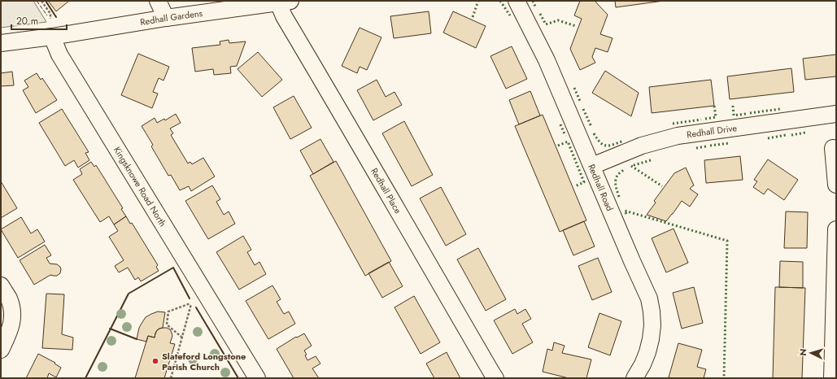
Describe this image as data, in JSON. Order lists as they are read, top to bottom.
{
  "streets": {
    "street": [
      "Redhall Gardens",
      "Redhall Drive",
      "Kingsknowe Road North",
      "Redhall Road",
      "Redhall Place"
    ]
  },
  "crossings": [
    ["Redhall Gardens", "Kingsknowe Road North"],
    ["Redhall Gardens", "Redhall Place"],
    ["Redhall Drive", "Redhall Road"]
  ],
  "places": ["Slateford Longstone Parish Church"],
  "scale_bar": "20 m",
  "north": "left"
}
